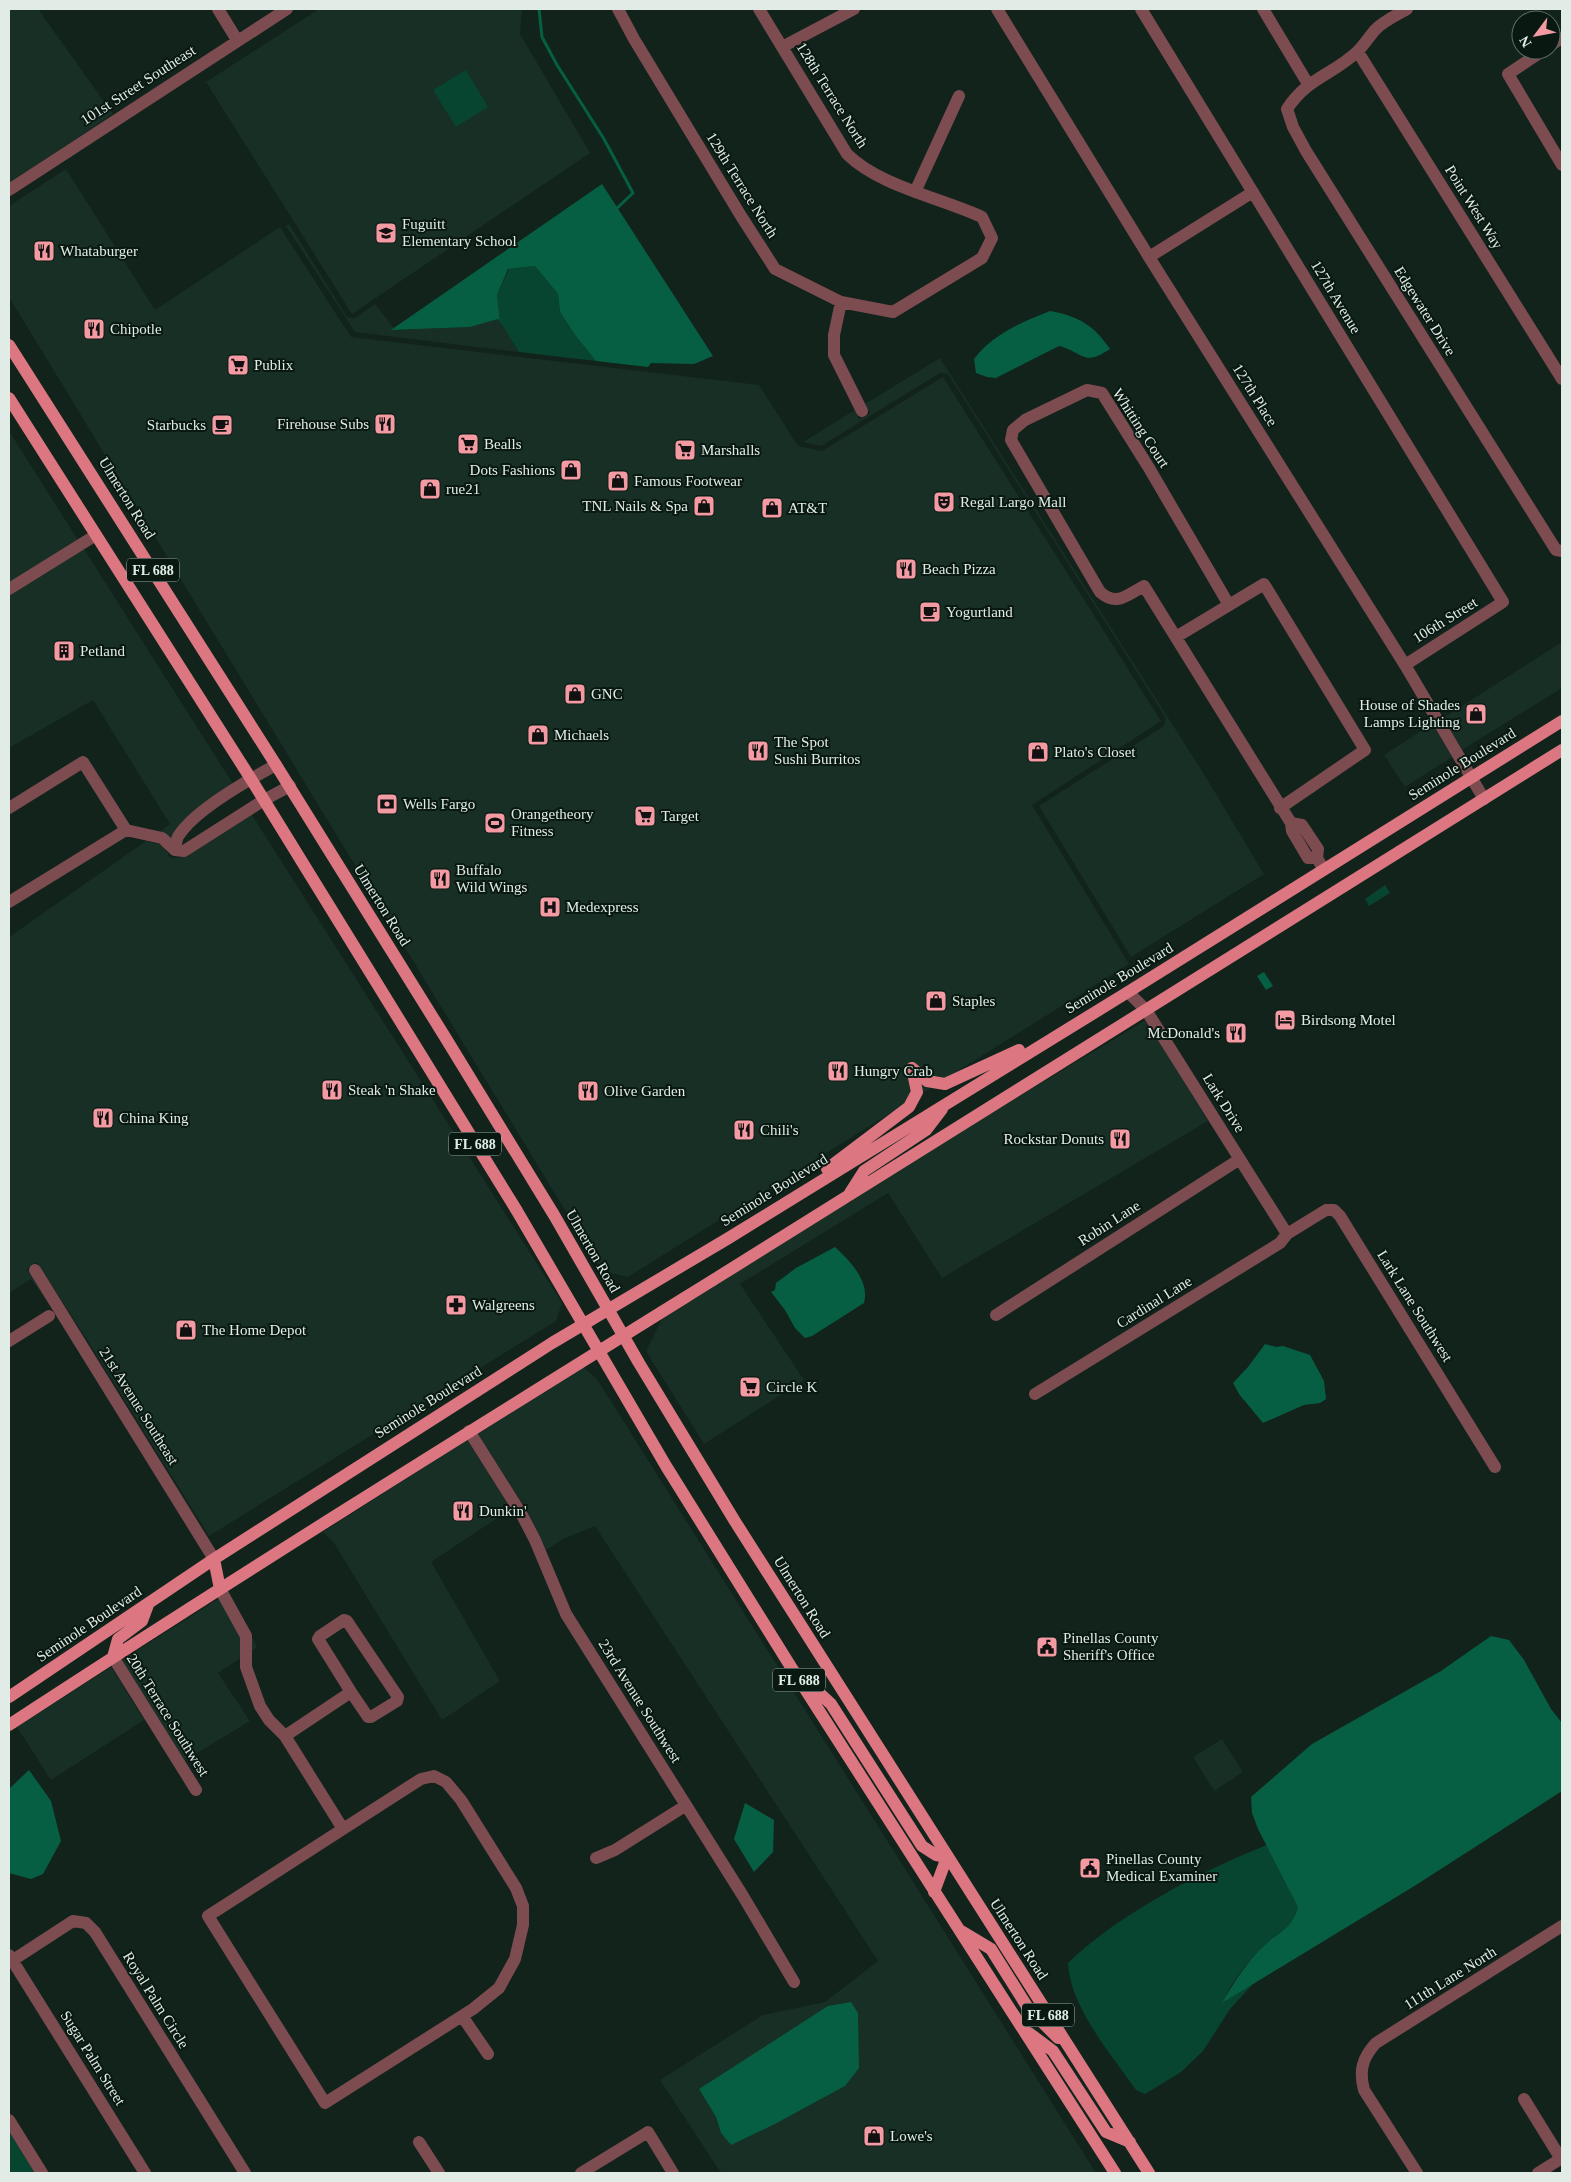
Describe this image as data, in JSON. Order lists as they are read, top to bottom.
{
  "streets": {
    "main road": ["Ulmerton Road", "FL 688", "Seminole Boulevard"],
    "street": [
      "101st Street Southeast",
      "128th Terrace North",
      "129th Terrace North",
      "Point West Way",
      "127th Avenue",
      "Edgewater Drive",
      "127th Place",
      "Whitting Court",
      "106th Street",
      "Lark Drive",
      "Robin Lane",
      "Cardinal Lane",
      "Lark Lane Southwest",
      "21st Avenue Southeast",
      "23rd Avenue Southwest",
      "20th Terrace Southwest",
      "111th Lane North",
      "Royal Palm Circle",
      "Sugar Palm Street"
    ]
  },
  "crossings": [
    ["128th Terrace North", "129th Terrace North"],
    ["127th Avenue", "106th Street"],
    ["127th Place", "106th Street"],
    ["127th Place", "Seminole Boulevard"],
    ["Whitting Court", "Seminole Boulevard"],
    ["Ulmerton Road", "Seminole Boulevard"],
    ["FL 688", "Seminole Boulevard"],
    ["Seminole Boulevard", "Lark Drive"],
    ["Seminole Boulevard", "21st Avenue Southeast"],
    ["Lark Drive", "Robin Lane"],
    ["Lark Drive", "Cardinal Lane"],
    ["Lark Drive", "Lark Lane Southwest"],
    ["Cardinal Lane", "Lark Lane Southwest"],
    ["Royal Palm Circle", "Sugar Palm Street"]
  ],
  "places": {
    "school or university": ["Fuguitt Elementary School"],
    "restaurant": [
      "Whataburger",
      "Chipotle",
      "Firehouse Subs",
      "Beach Pizza",
      "The Spot Sushi Burritos",
      "Buffalo Wild Wings",
      "McDonald's",
      "Hungry Crab",
      "Steak 'n Shake",
      "Olive Garden",
      "China King",
      "Chili's",
      "Rockstar Donuts",
      "Dunkin'"
    ],
    "supermarket": [
      "Publix",
      "Bealls",
      "Marshalls",
      "Target",
      "Circle K"
    ],
    "cafe": ["Starbucks", "Yogurtland"],
    "shop": [
      "Dots Fashions",
      "Famous Footwear",
      "rue21",
      "TNL Nails & Spa",
      "AT&T",
      "GNC",
      "House of Shades Lamps Lighting",
      "Michaels",
      "Plato's Closet",
      "Staples",
      "The Home Depot",
      "Lowe's"
    ],
    "theatre": ["Regal Largo Mall"],
    "building": ["Petland"],
    "bank": ["Wells Fargo"],
    "sports": ["Orangetheory Fitness"],
    "hospital": ["Medexpress"],
    "hotel": ["Birdsong Motel"],
    "pharmacy": ["Walgreens"],
    "public building": ["Pinellas County Sheriff's Office", "Pinellas County Medical Examiner"]
  },
  "north": "bottom left"
}
